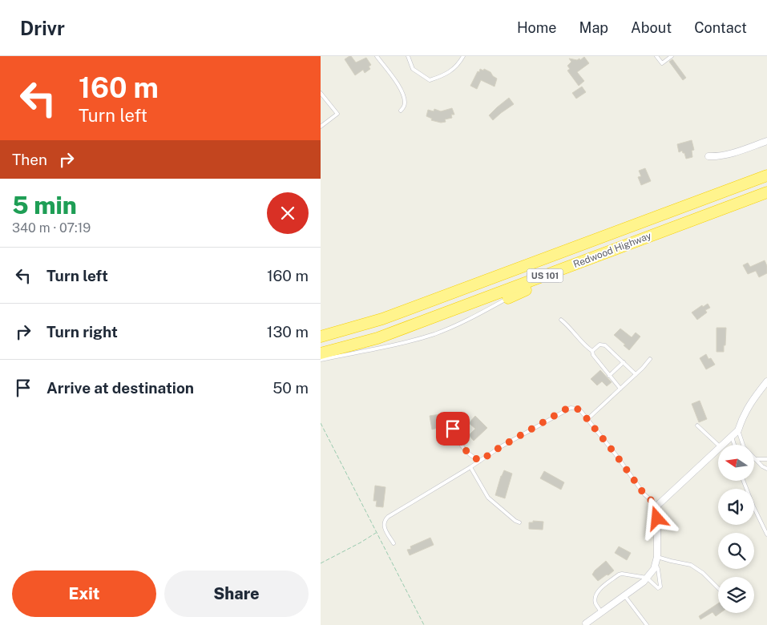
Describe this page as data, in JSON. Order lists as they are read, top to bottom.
{
  "streets": {
    "highway": ["Redwood Highway", "US 101"]
  },
  "north": "left",
  "page": {
    "header": "Drivr",
    "nav": [
      "Home",
      "Map",
      "About",
      "Contact"
    ],
    "turn": ["160 m", "Turn left"],
    "then": "Then",
    "heading": ["5 min", "340 m · 07:19"],
    "list": [
      {
        "name": "Turn left",
        "value": "160 m"
      },
      {
        "name": "Turn right",
        "value": "130 m"
      },
      {
        "name": "Arrive at destination",
        "value": "50 m"
      }
    ],
    "buttons": ["Exit", "Share"]
  }
}
